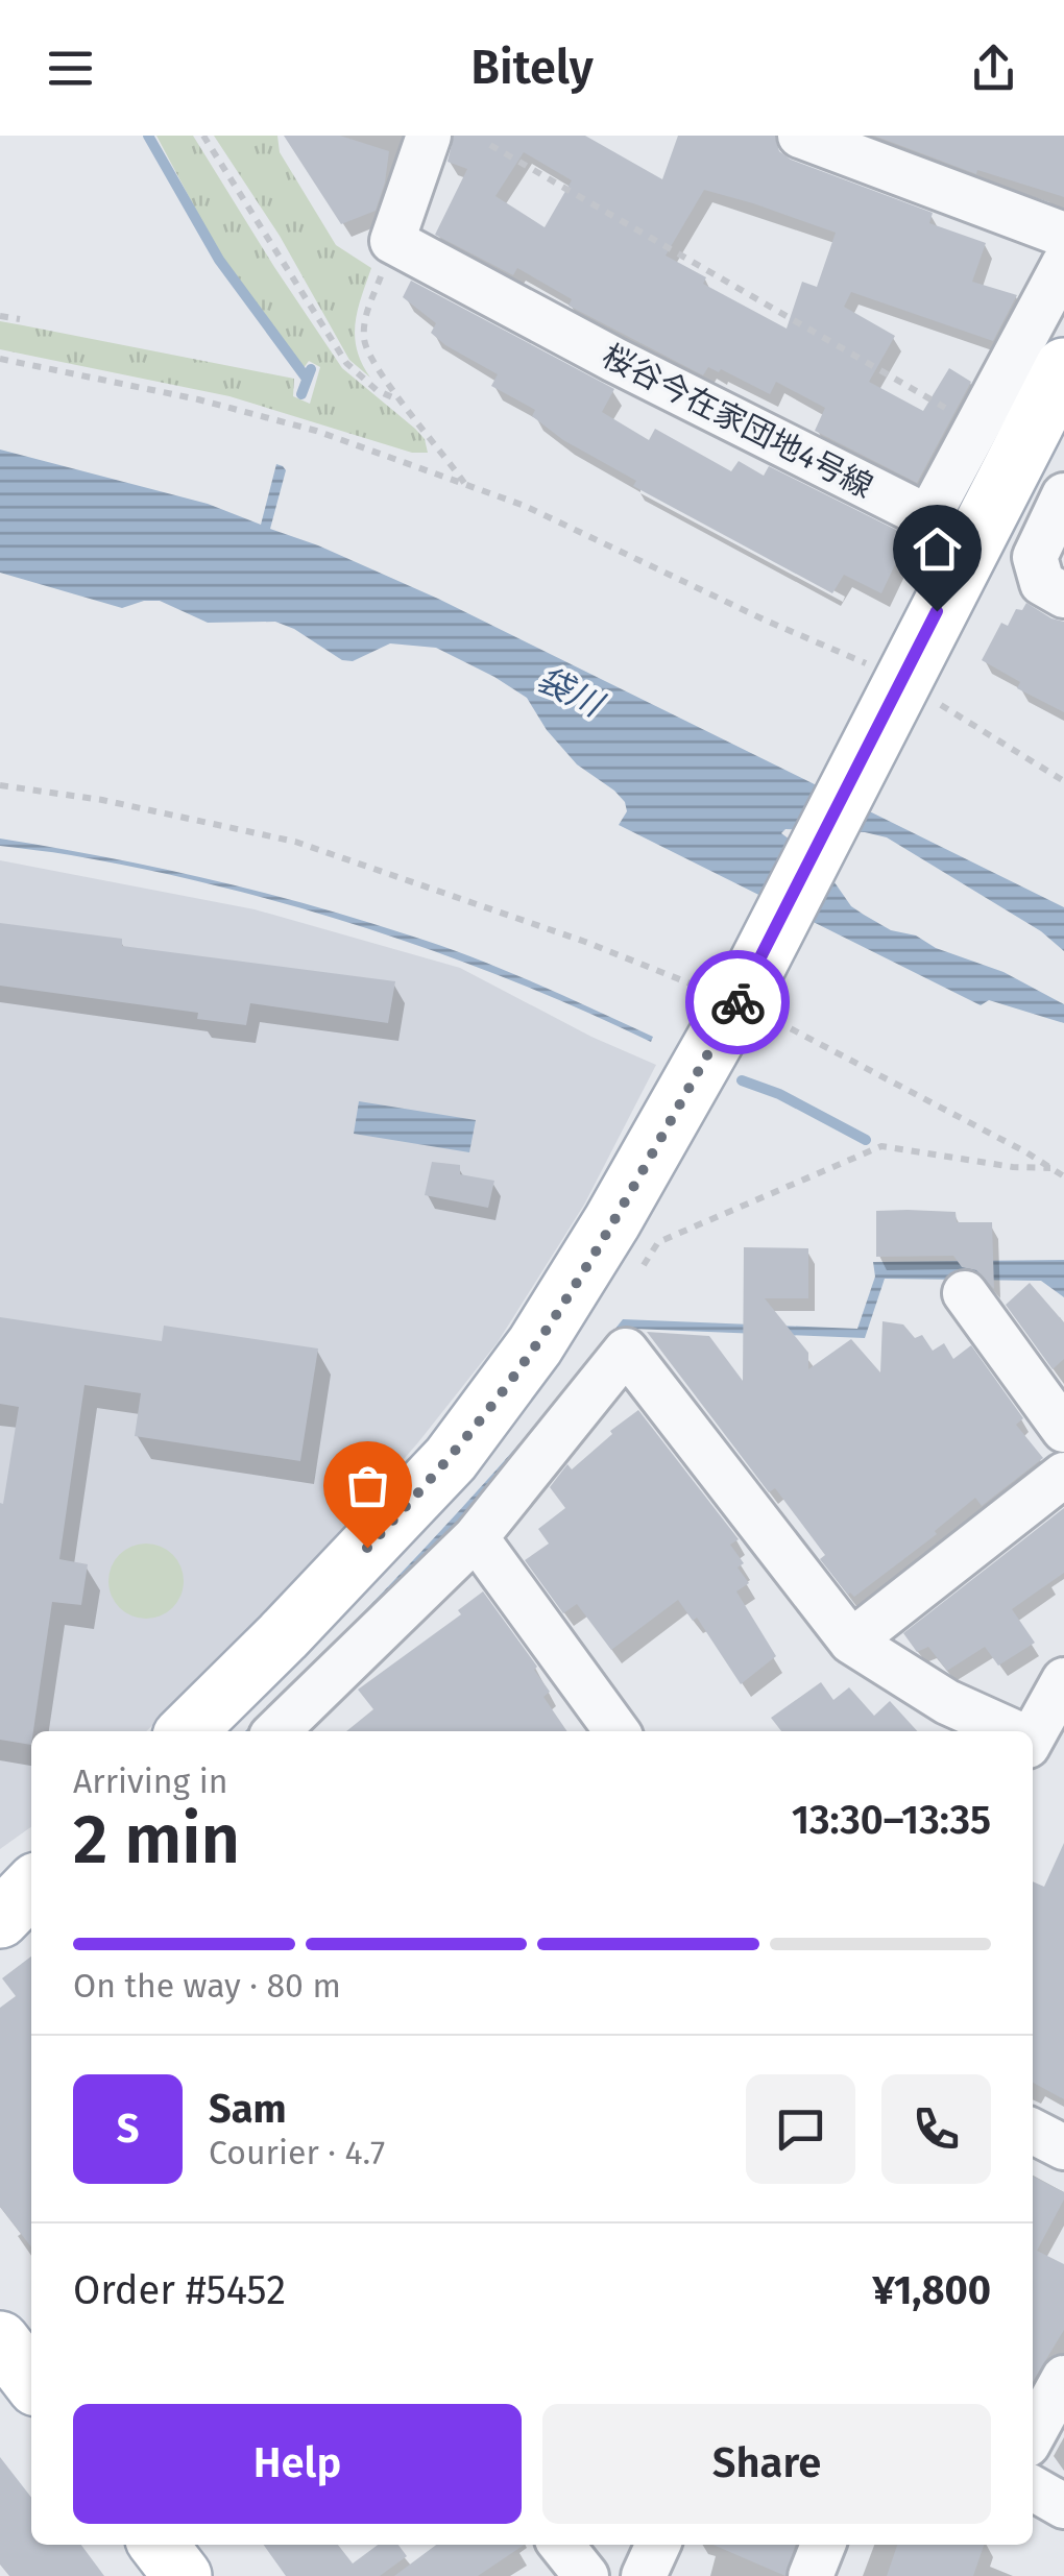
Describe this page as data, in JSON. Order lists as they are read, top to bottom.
{
  "streets": {
    "street": ["桜谷今在家団地4号線"]
  },
  "water": ["袋川"],
  "page": {
    "header": "Bitely",
    "heading": ["2 min", "Arriving in", "13:30–13:35"],
    "panel": [
      "Sam",
      "Courier · 4.7",
      "Order #5452",
      "¥1,800"
    ],
    "bar": "On the way · 80 m",
    "round": "S",
    "buttons": ["Help", "Share"]
  }
}
